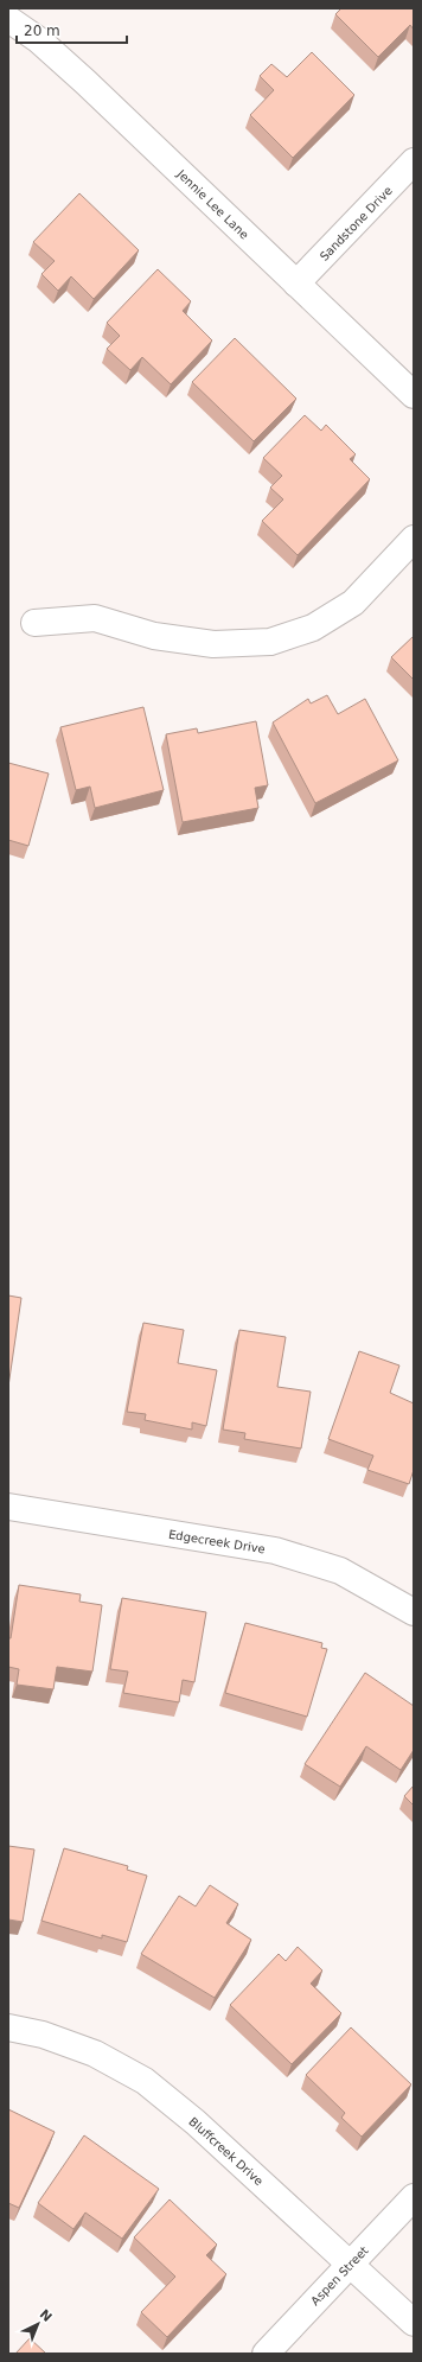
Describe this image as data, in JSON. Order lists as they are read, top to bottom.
{
  "streets": {
    "street": [
      "Jennie Lee Lane",
      "Sandstone Drive",
      "Edgecreek Drive",
      "Bluffcreek Drive",
      "Aspen Street"
    ]
  },
  "crossings": [
    ["Jennie Lee Lane", "Sandstone Drive"],
    ["Bluffcreek Drive", "Aspen Street"]
  ],
  "scale_bar": "20 m",
  "north": "top right"
}
